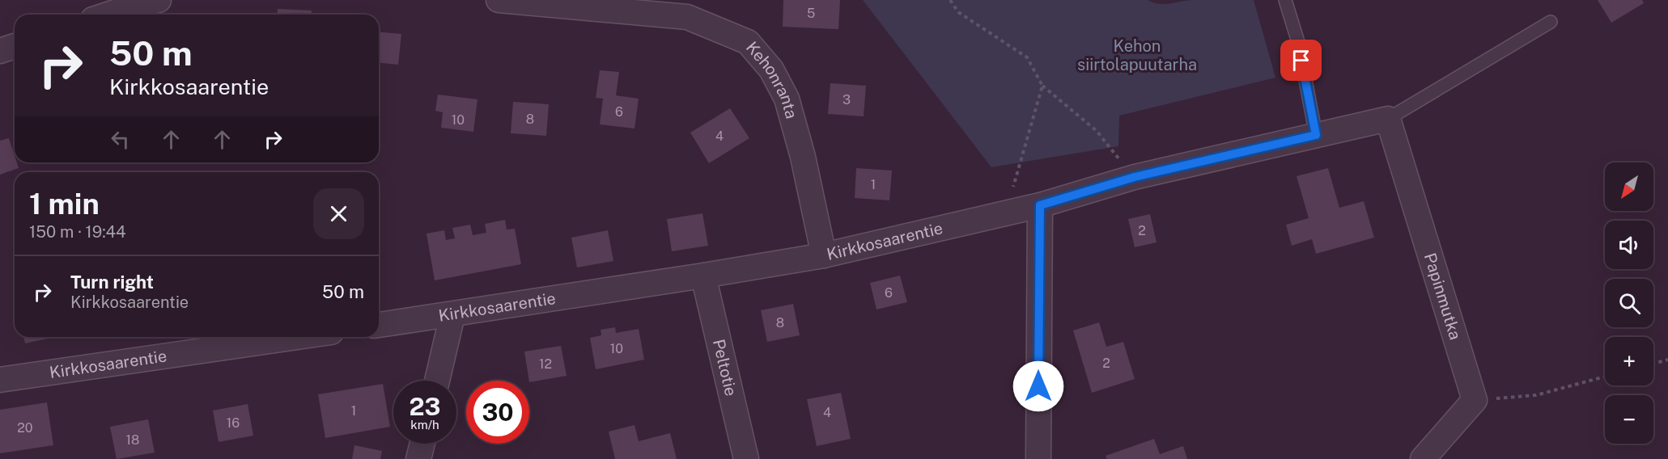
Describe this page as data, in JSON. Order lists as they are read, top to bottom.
{
  "streets": {
    "street": [
      "Kehonranta",
      "Kirkkosaarentie",
      "Papinmutka",
      "Peltotie"
    ]
  },
  "crossings": [
    ["Kehonranta", "Kirkkosaarentie"],
    ["Kirkkosaarentie", "Papinmutka"],
    ["Kirkkosaarentie", "Peltotie"]
  ],
  "parks": ["Kehon siirtolapuutarha"],
  "house_numbers": [
    "5",
    "3",
    "6",
    "8",
    "10",
    "4",
    "1",
    "2",
    "6",
    "8",
    "10",
    "2",
    "12",
    "1",
    "4",
    "16",
    "20",
    "18"
  ],
  "north": "bottom left",
  "page": {
    "turn": ["50 m", "Kirkkosaarentie"],
    "map_buttons": ["+", "−"],
    "heading": ["1 min", "150 m · 19:44"],
    "list": [
      {
        "name": "Turn right",
        "note": "Kirkkosaarentie",
        "value": "50 m"
      }
    ],
    "speed": "23 km/h",
    "limit": "30"
  }
}
